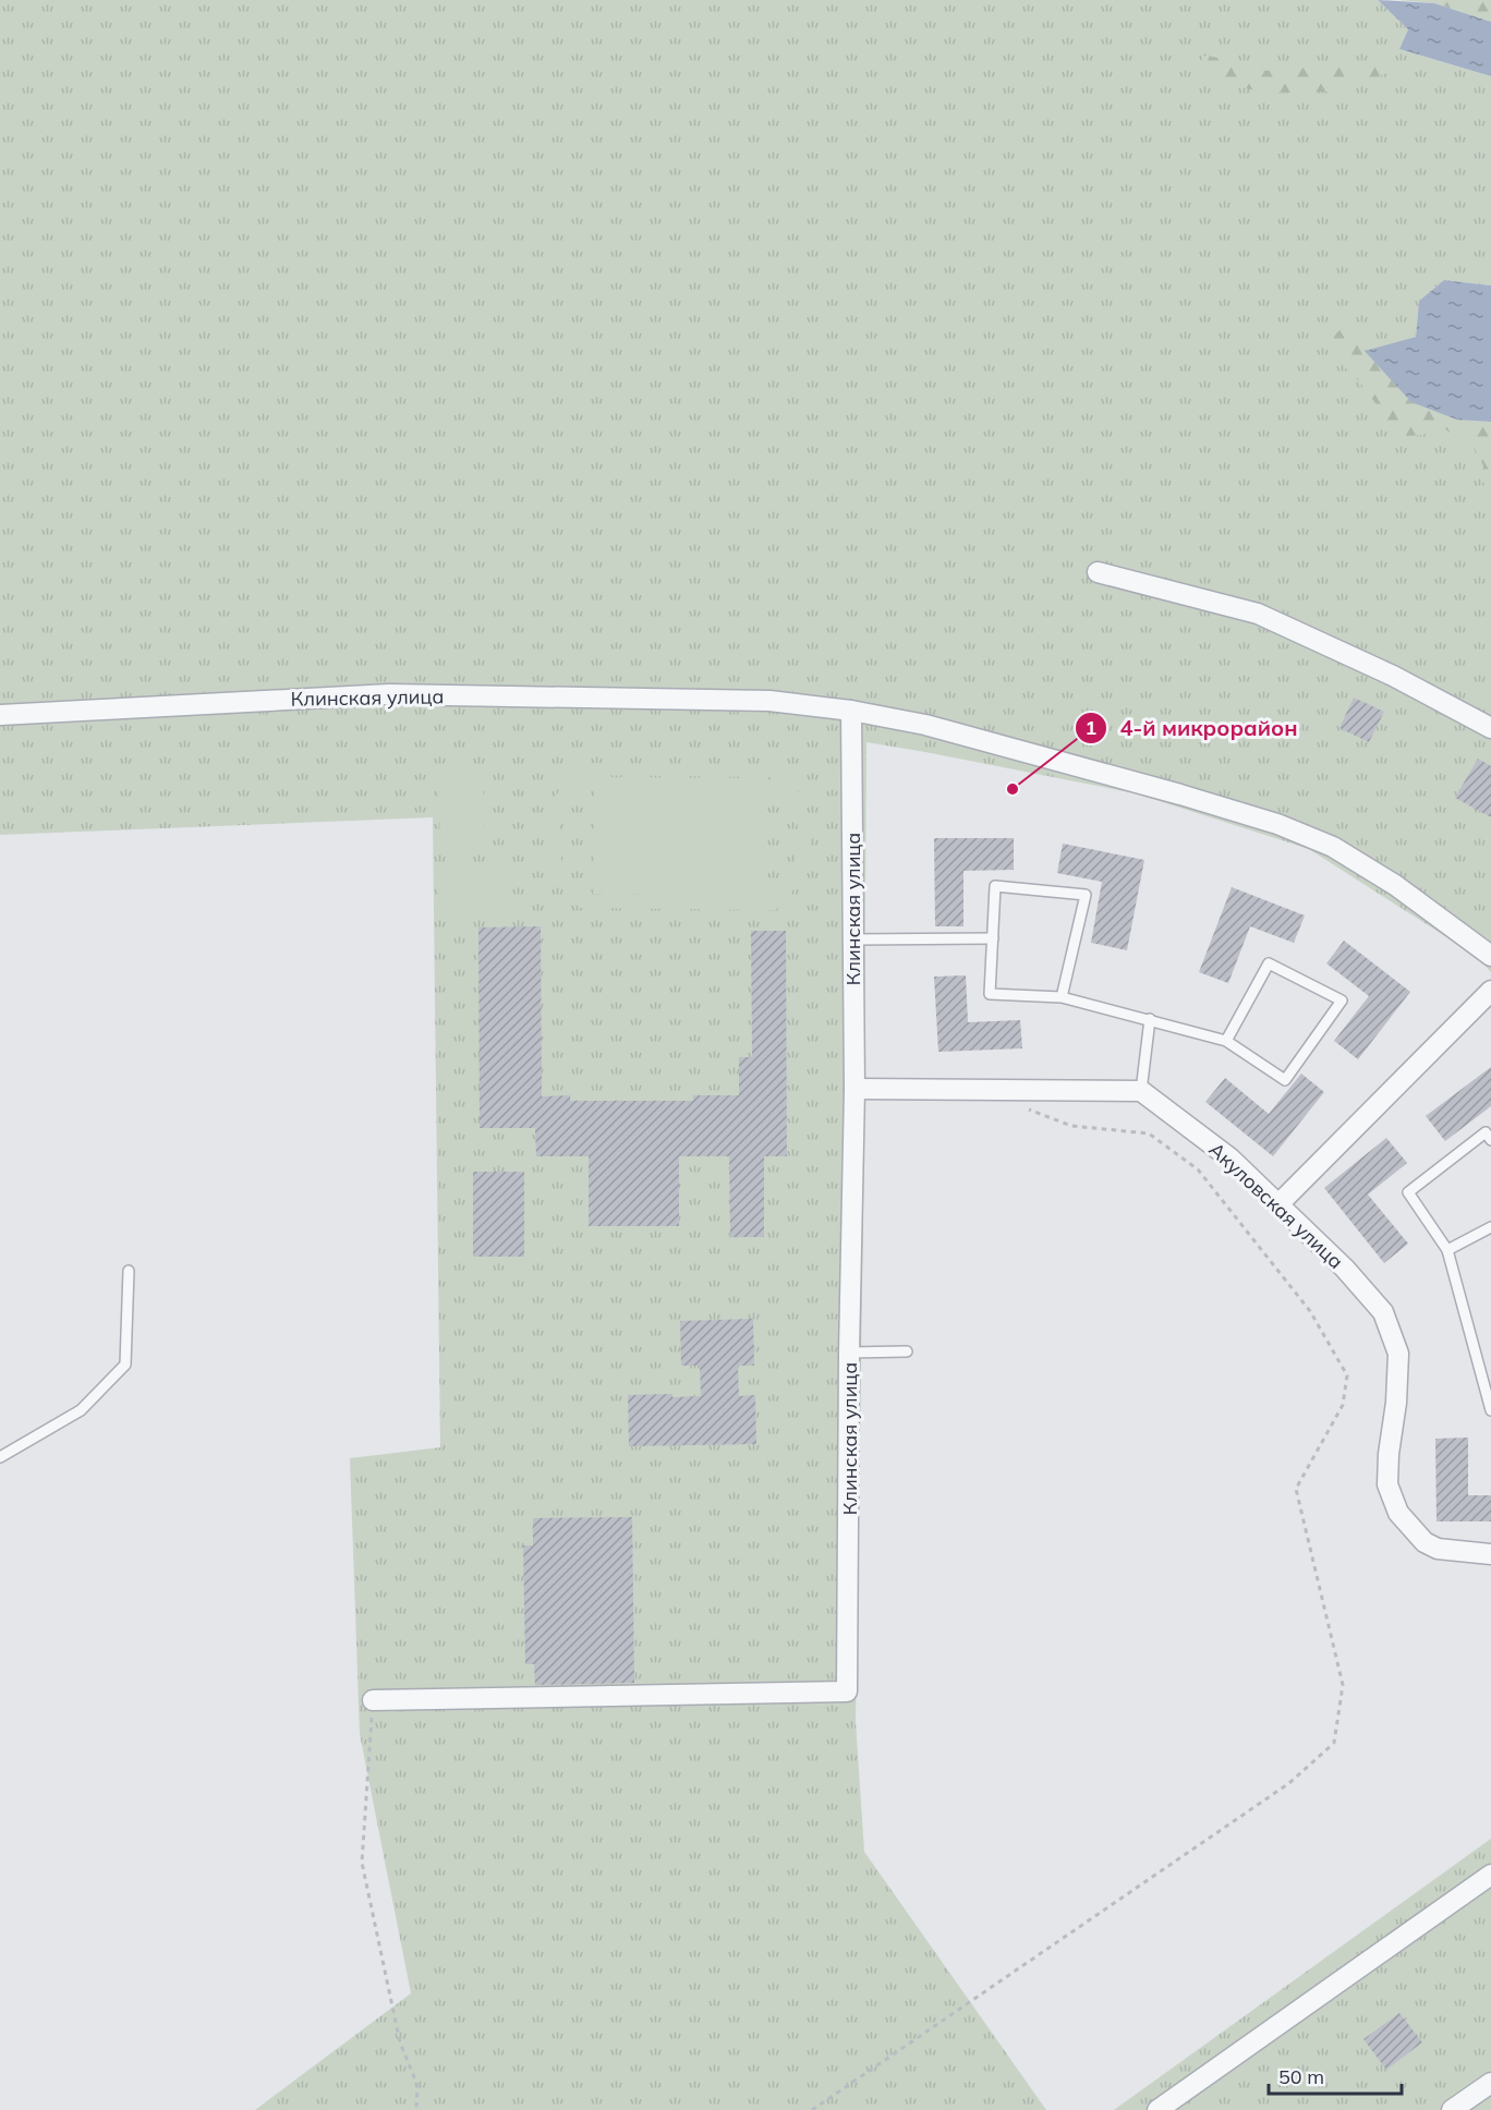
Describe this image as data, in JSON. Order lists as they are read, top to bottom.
{
  "streets": {
    "street": ["Клинская улица", "Акуловская улица"]
  },
  "places": ["4-й микрорайон"],
  "scale_bar": "50 m"
}
